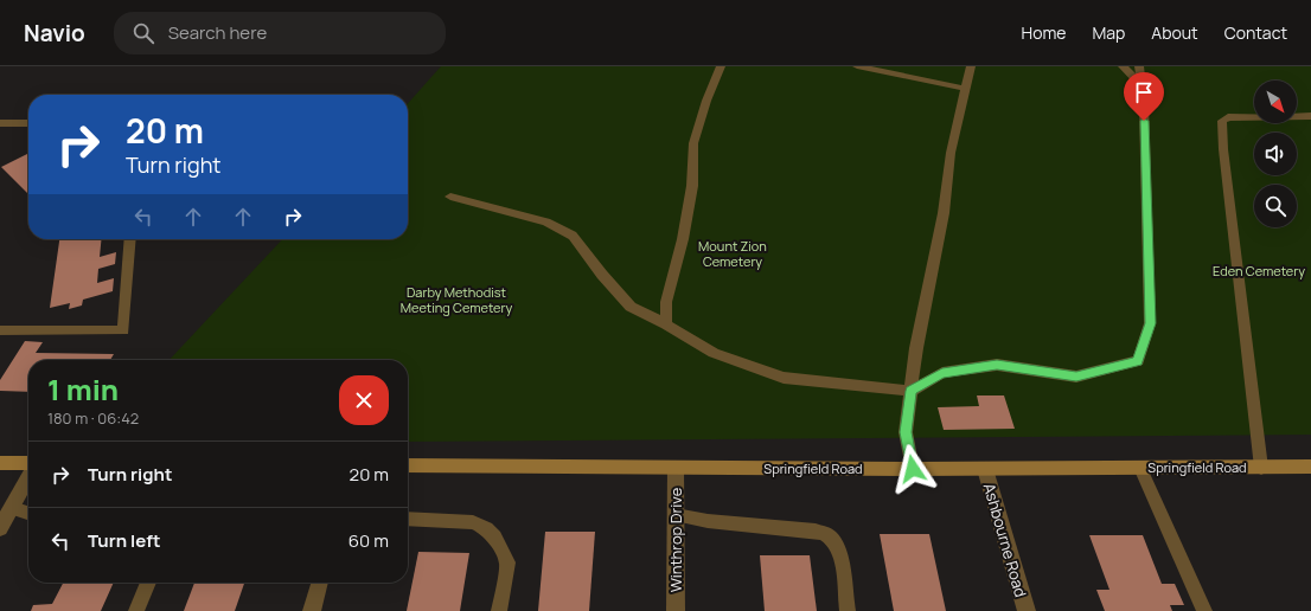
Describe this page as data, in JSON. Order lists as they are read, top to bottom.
{
  "streets": {
    "main road": ["Springfield Road"],
    "street": ["Winthrop Drive", "Ashbourne Road"]
  },
  "crossings": [
    ["Springfield Road", "Winthrop Drive"],
    ["Springfield Road", "Ashbourne Road"]
  ],
  "parks": ["Mount Zion Cemetery", "Eden Cemetery", "Darby Methodist Meeting Cemetery"],
  "north": "bottom right",
  "page": {
    "header": "Navio",
    "search": "Search here",
    "nav": [
      "Home",
      "Map",
      "About",
      "Contact"
    ],
    "turn": ["20 m", "Turn right"],
    "heading": ["1 min", "180 m · 06:42"],
    "list": [
      {
        "name": "Turn right",
        "value": "20 m"
      },
      {
        "name": "Turn left",
        "value": "60 m"
      }
    ]
  }
}
